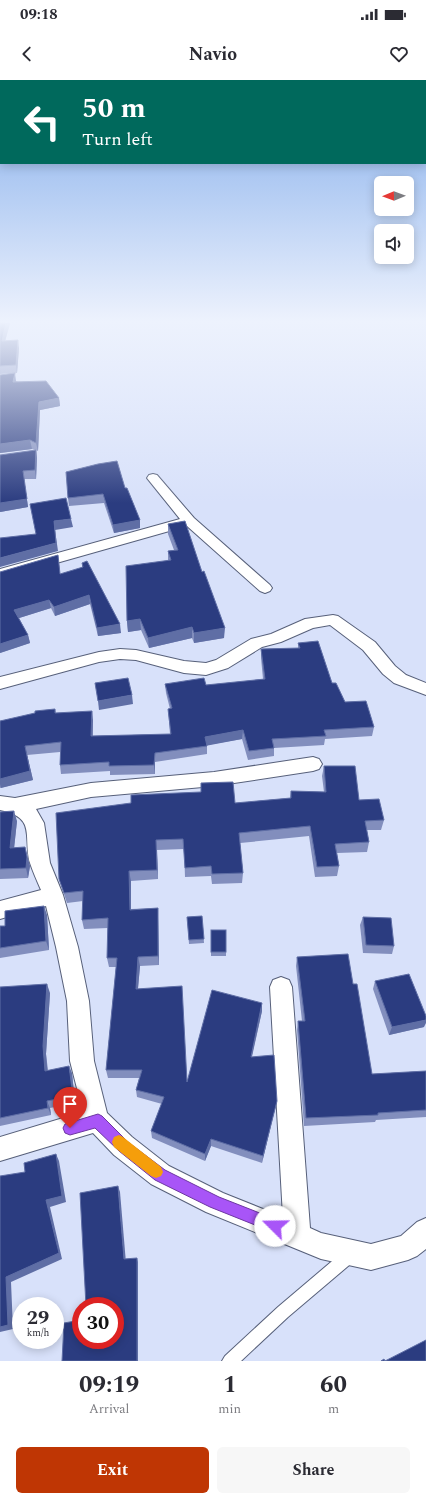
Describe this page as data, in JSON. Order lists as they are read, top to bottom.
{
  "north": "left",
  "page": {
    "status": "09:18",
    "header": "Navio",
    "turn": ["50 m", "Turn left"],
    "speed": "29 km/h",
    "limit": "30",
    "eta": [
      "09:19",
      "Arrival",
      "1",
      "min",
      "60",
      "m"
    ],
    "buttons": ["Exit", "Share"]
  }
}
